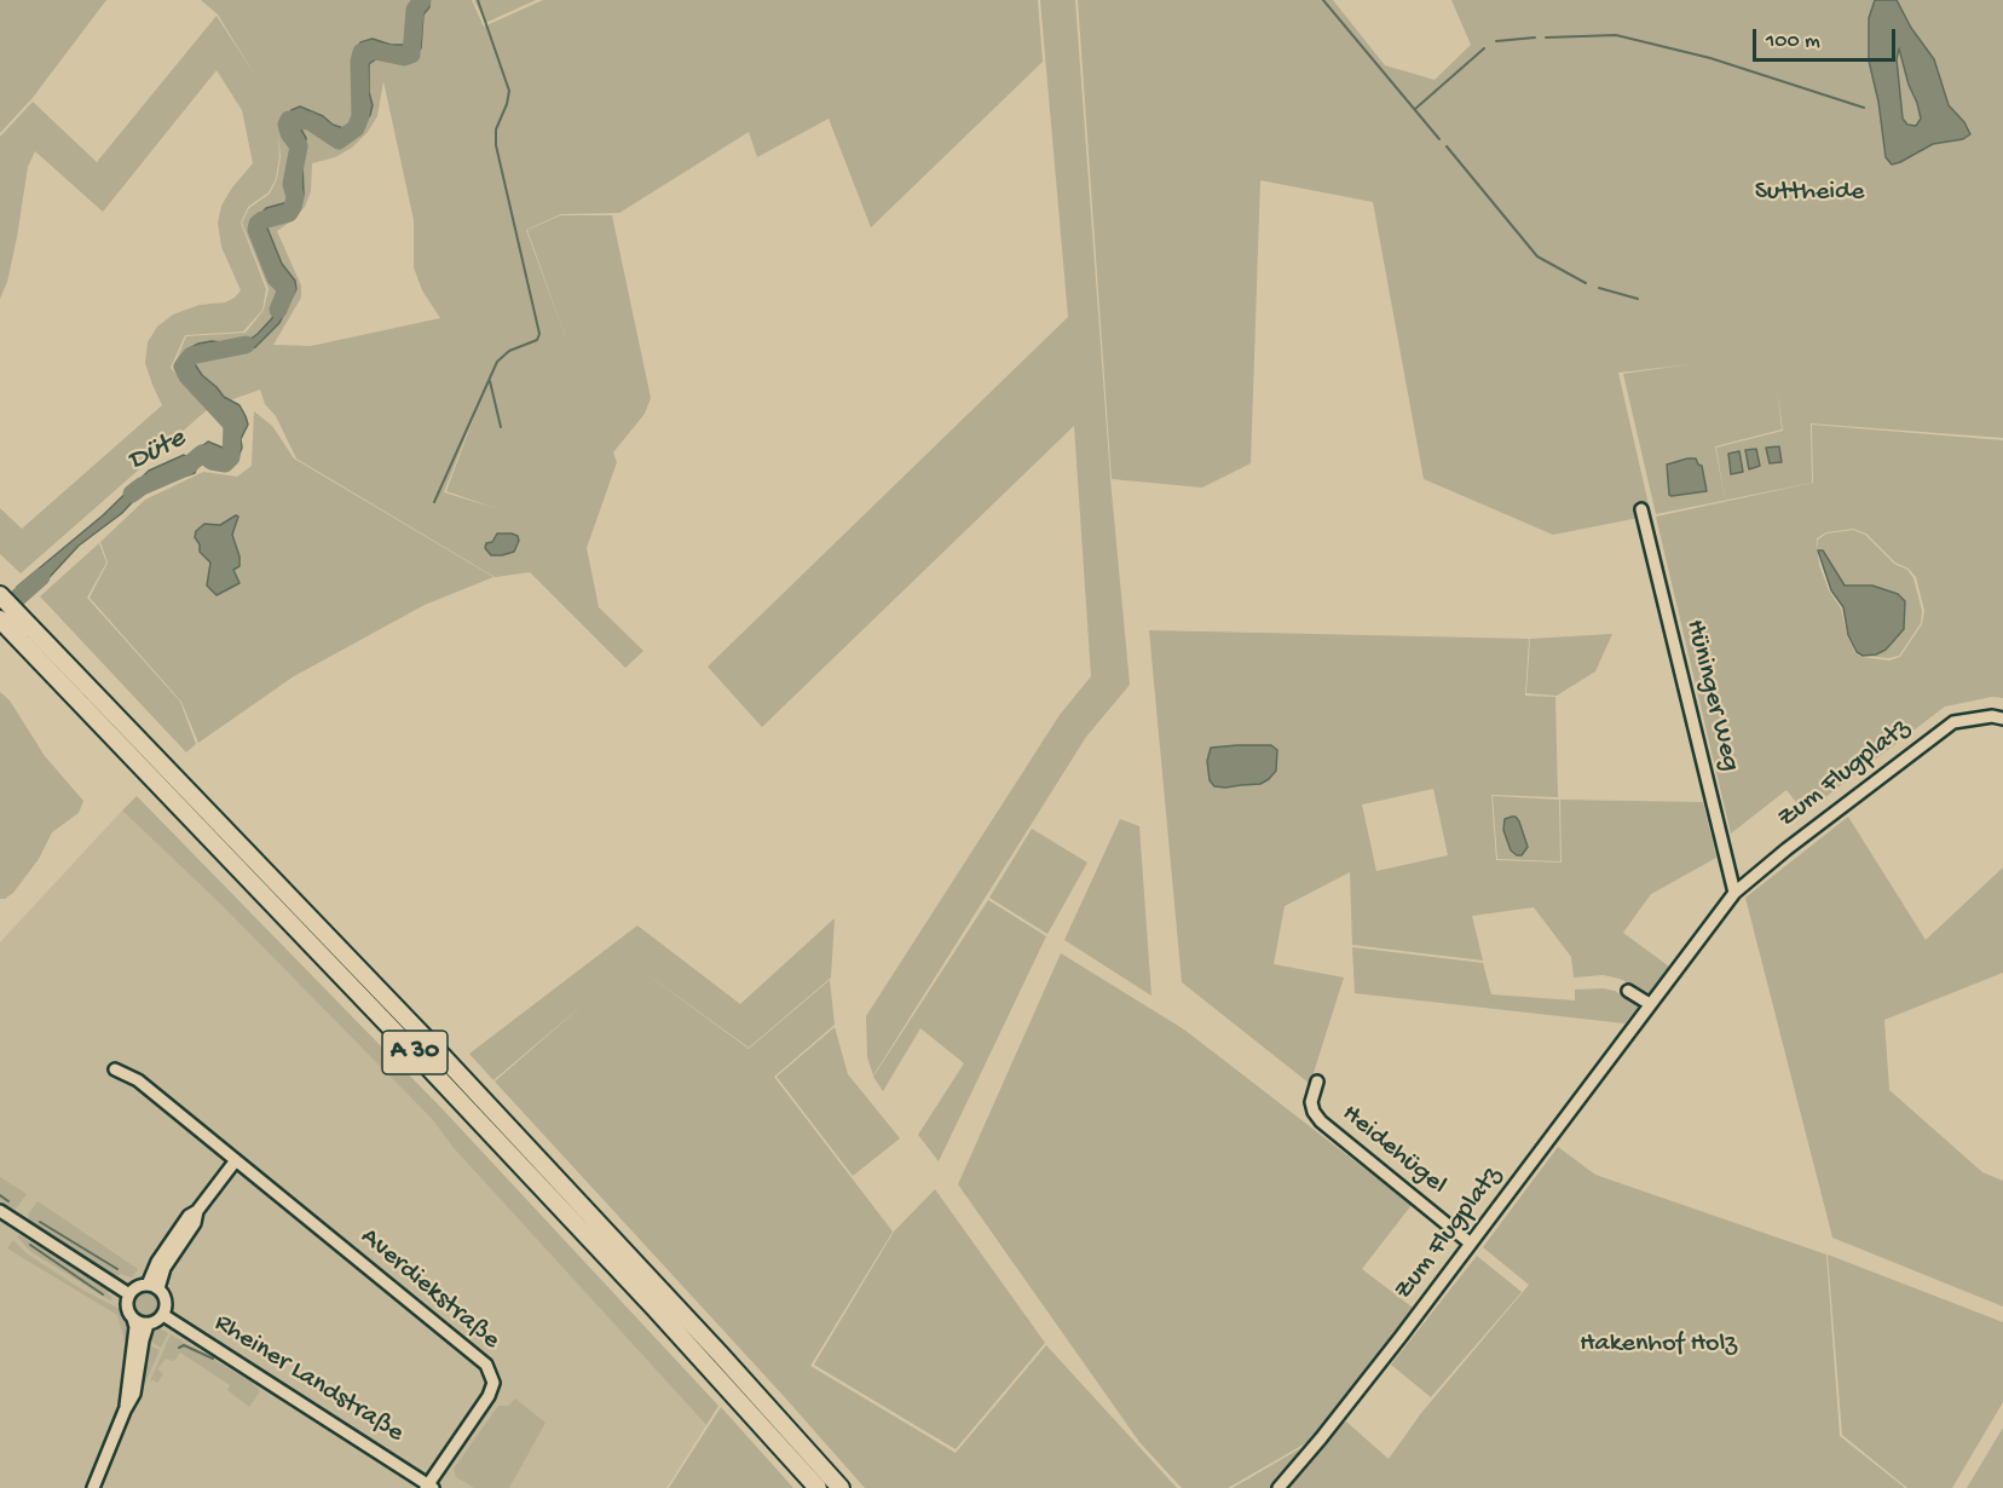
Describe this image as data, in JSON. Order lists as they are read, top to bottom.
{
  "streets": {
    "highway": ["A 30"],
    "street": [
      "Hüninger Weg",
      "Zum Flugplatz",
      "Heidehügel",
      "Averdiekstraße",
      "Rheiner Landstraße"
    ]
  },
  "crossings": [
    ["Hüninger Weg", "Zum Flugplatz"],
    ["Zum Flugplatz", "Heidehügel"],
    ["Averdiekstraße", "Rheiner Landstraße"]
  ],
  "water": ["Düte"],
  "parks": ["Suttheide", "Hakenhof Holz"],
  "scale_bar": "100 m"
}
